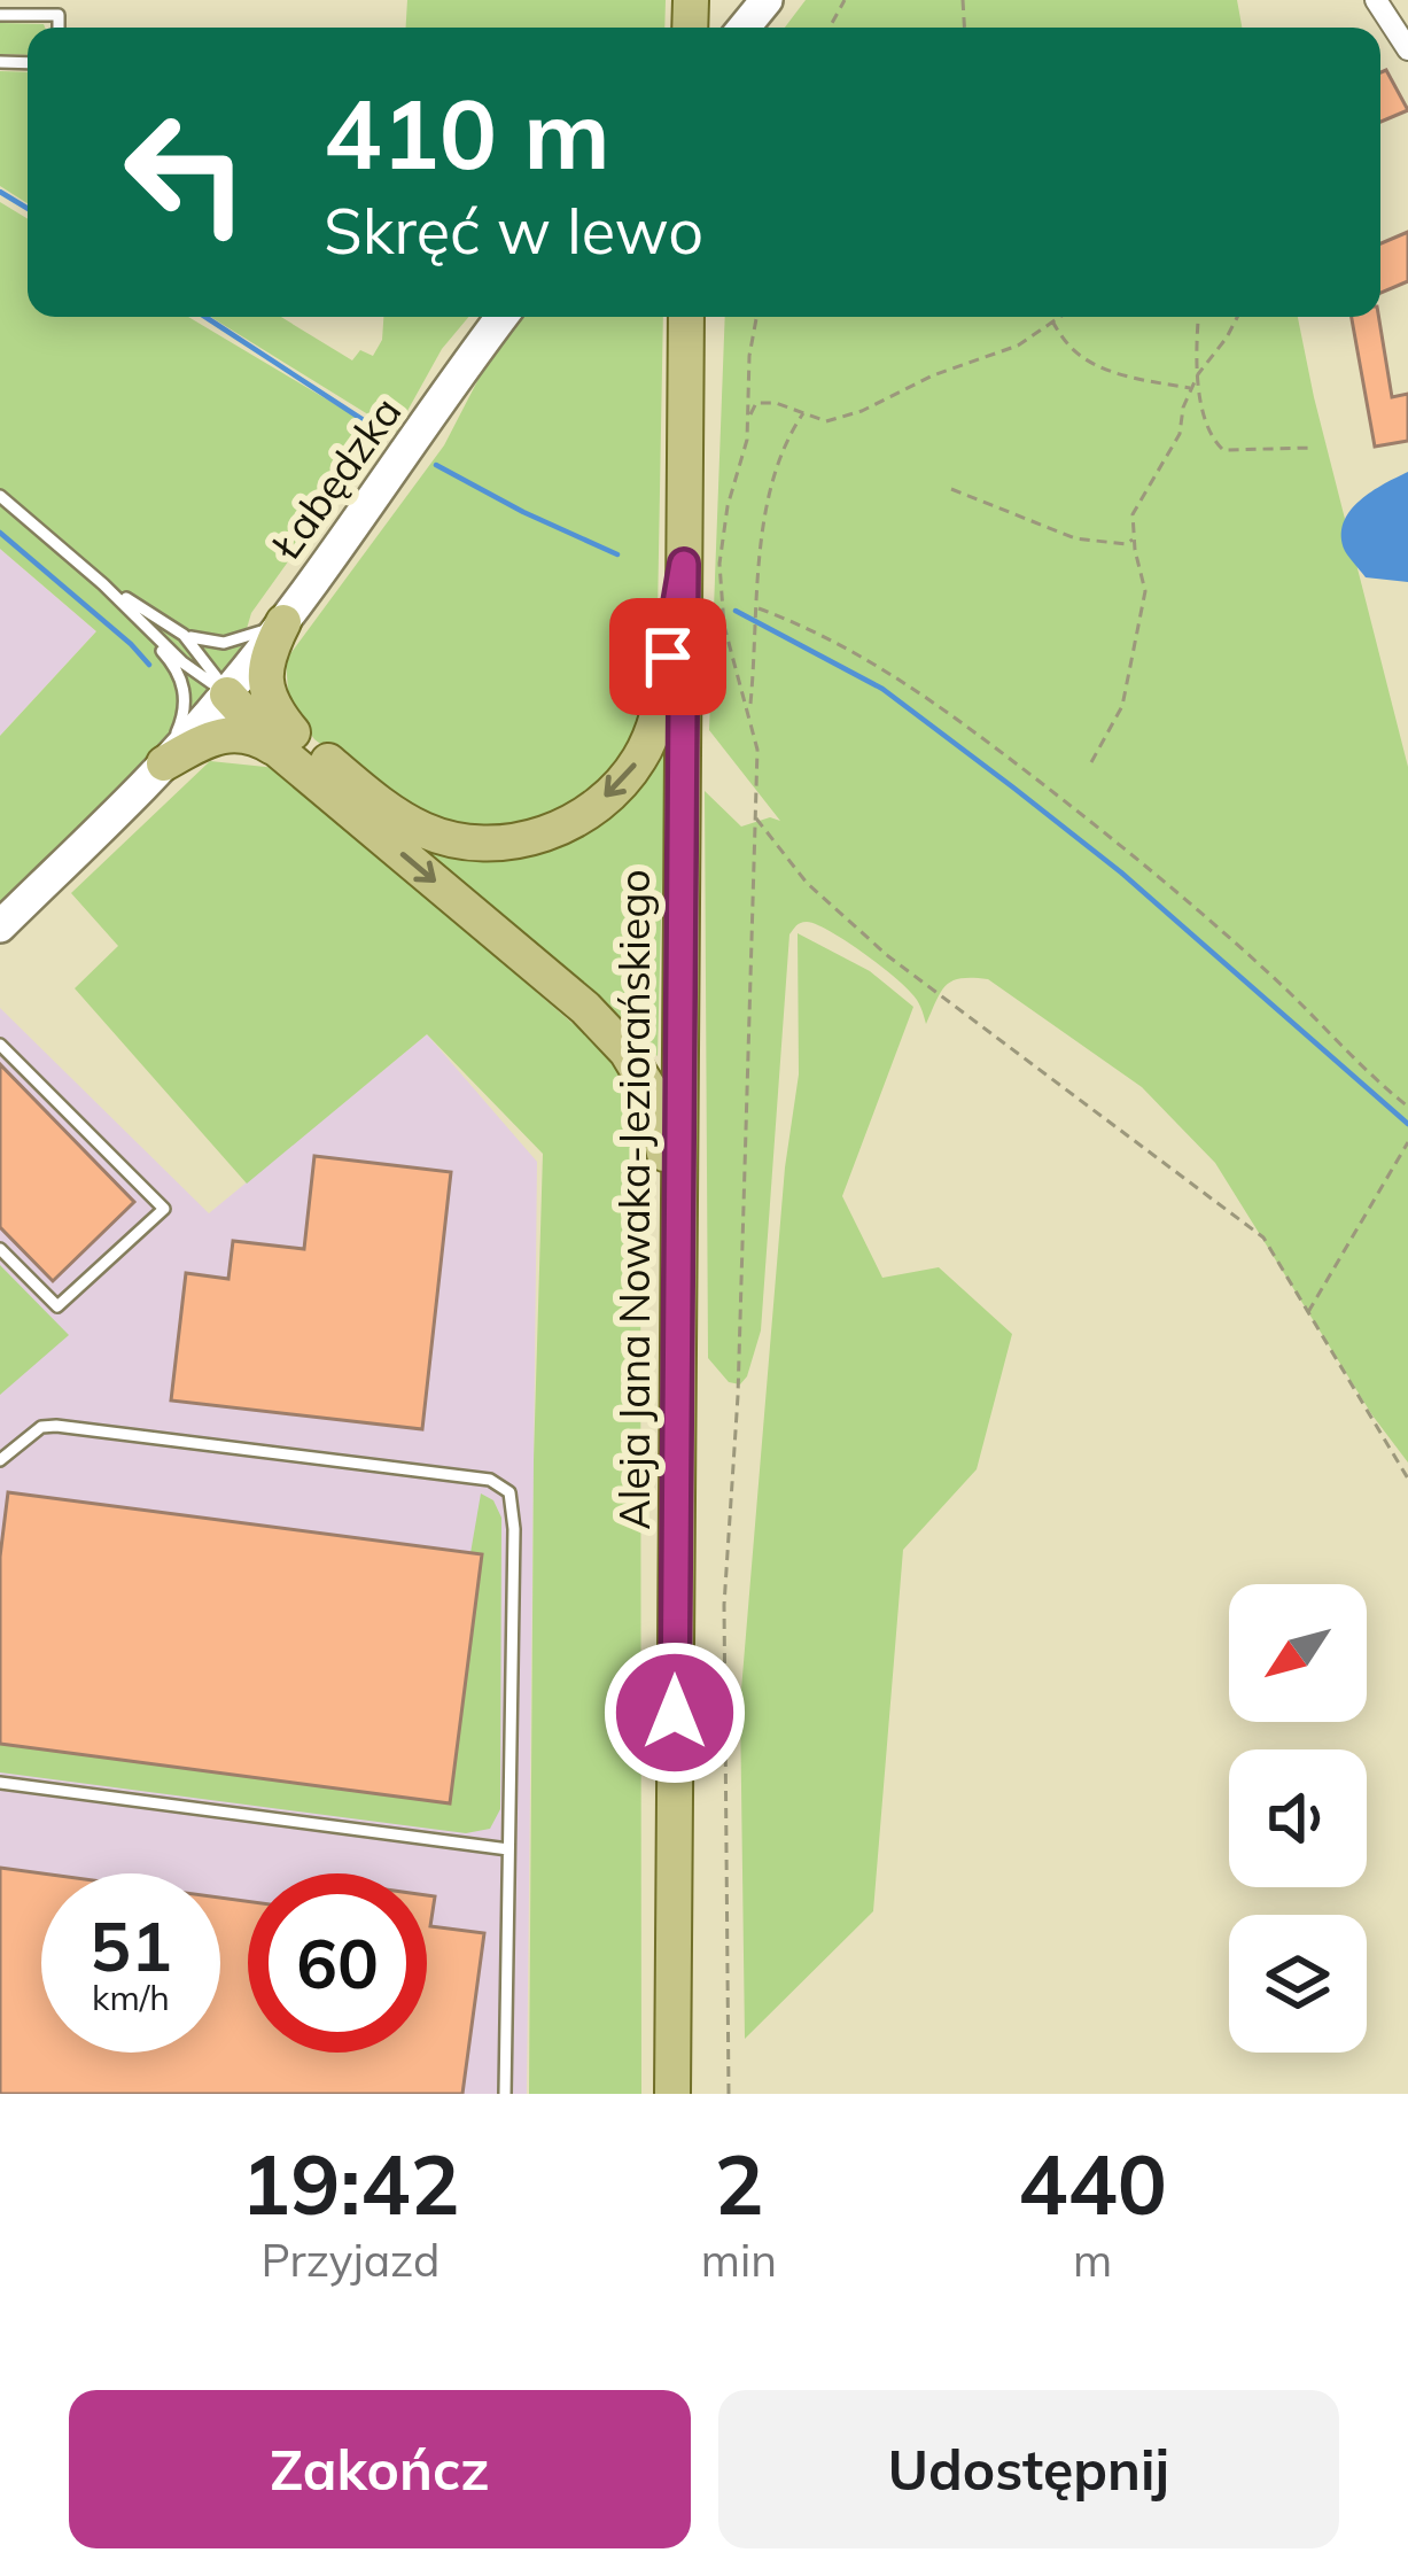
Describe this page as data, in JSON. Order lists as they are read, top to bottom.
{
  "streets": {
    "main road": ["Aleja Jana Nowaka-Jeziorańskiego"],
    "street": ["Łabędzka"]
  },
  "north": "bottom left",
  "page": {
    "turn": ["410 m", "Skręć w lewo"],
    "speed": "51 km/h",
    "limit": "60",
    "eta": [
      "19:42",
      "Przyjazd",
      "2",
      "min",
      "440",
      "m"
    ],
    "buttons": ["Zakończ", "Udostępnij"]
  }
}
